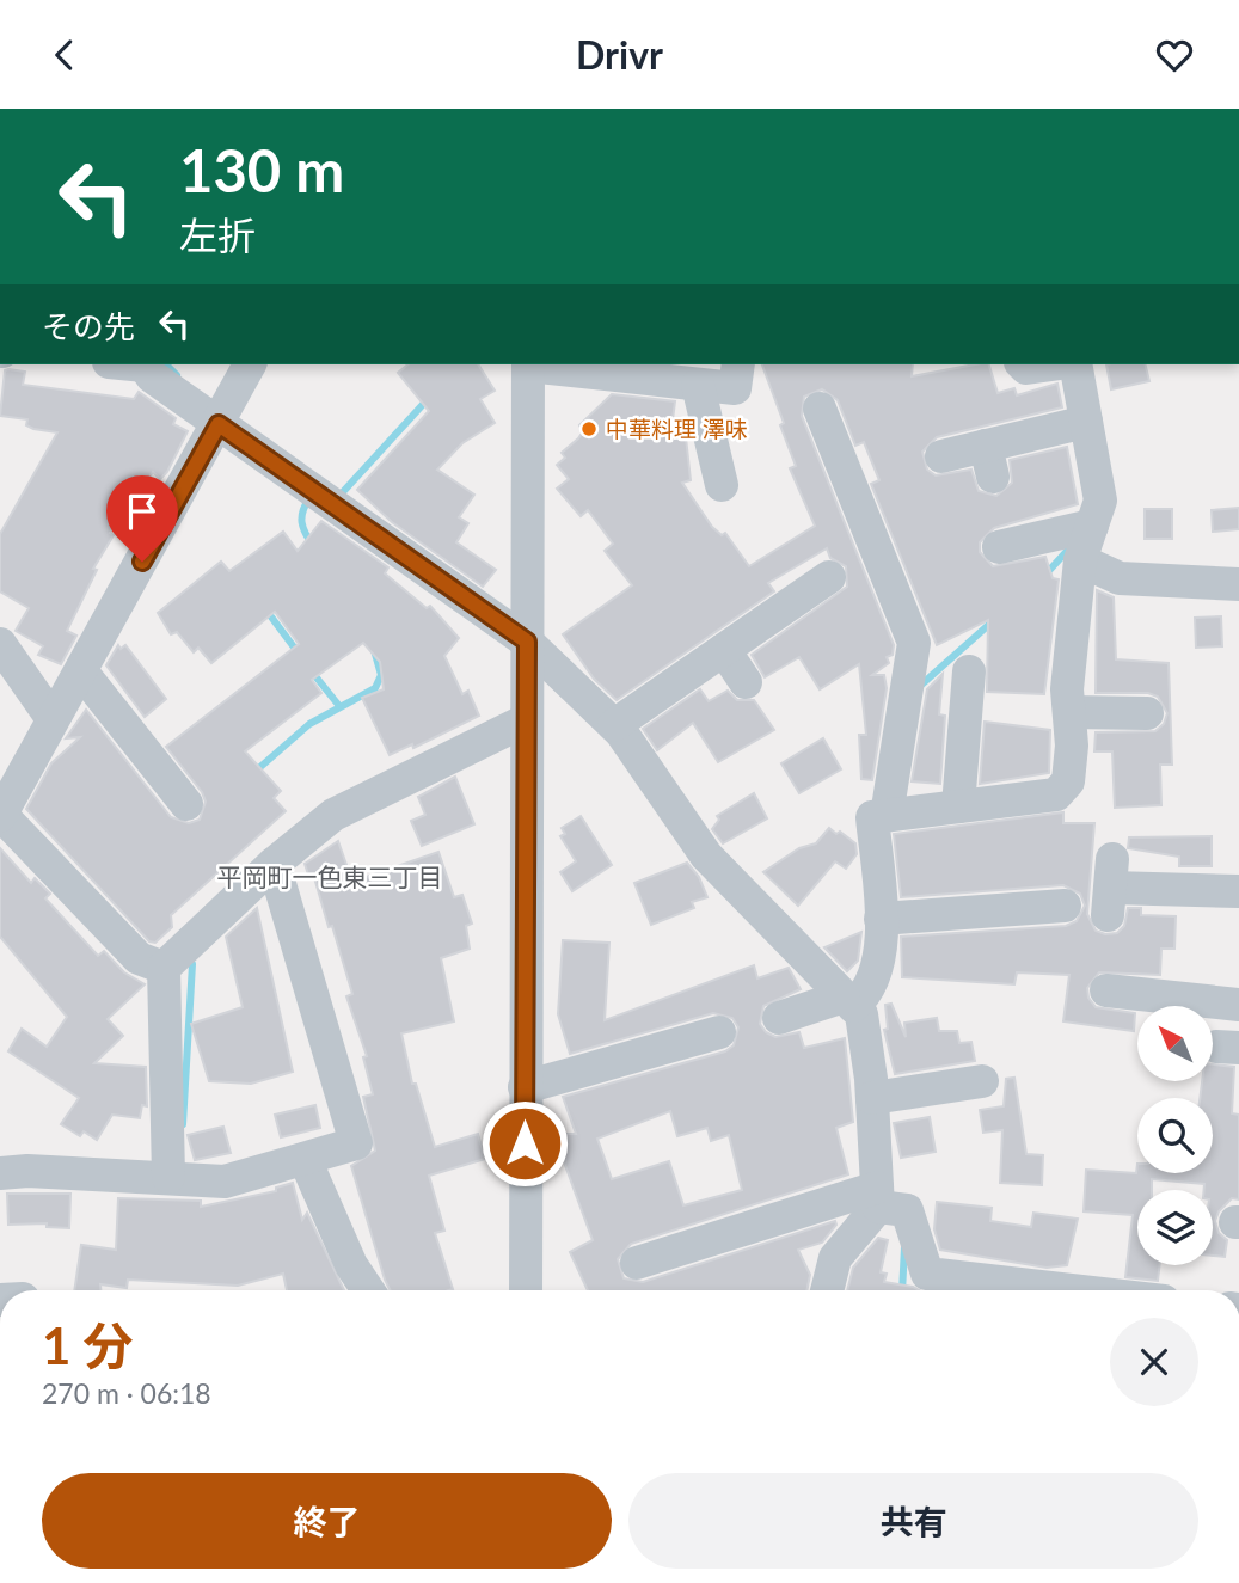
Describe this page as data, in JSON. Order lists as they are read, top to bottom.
{
  "districts": ["平岡町一色東三丁目"],
  "places": ["中華料理 澤味"],
  "north": "top left",
  "page": {
    "header": "Drivr",
    "turn": ["130 m", "左折"],
    "then": "その先",
    "heading": ["1 分", "270 m · 06:18"],
    "buttons": ["終了", "共有"]
  }
}
